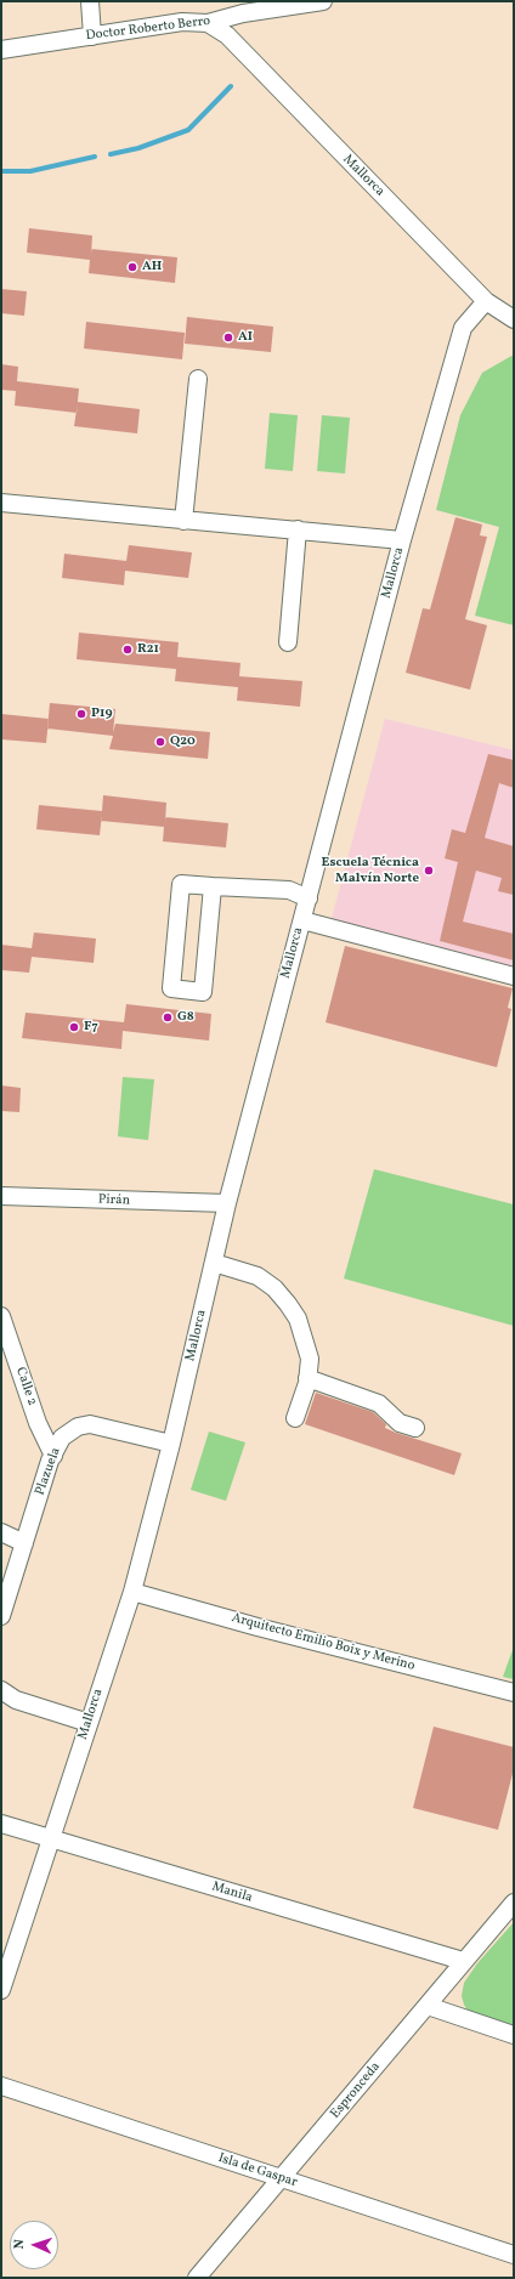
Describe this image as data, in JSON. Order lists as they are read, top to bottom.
{
  "streets": {
    "street": [
      "Doctor Roberto Berro",
      "Mallorca",
      "Pirán",
      "Calle 2",
      "Plazuela",
      "Arquitecto Emilio Boix y Merino",
      "Manila",
      "Espronceda",
      "Isla de Gaspar"
    ]
  },
  "crossings": [
    ["Doctor Roberto Berro", "Mallorca"],
    ["Mallorca", "Pirán"],
    ["Mallorca", "Plazuela"],
    ["Mallorca", "Arquitecto Emilio Boix y Merino"],
    ["Mallorca", "Manila"],
    ["Calle 2", "Plazuela"],
    ["Manila", "Espronceda"],
    ["Espronceda", "Isla de Gaspar"]
  ],
  "places": [
    "AH",
    "AI",
    "R21",
    "P19",
    "Q20",
    "Escuela Técnica Malvín Norte",
    "G8",
    "F7"
  ],
  "north": "left"
}
